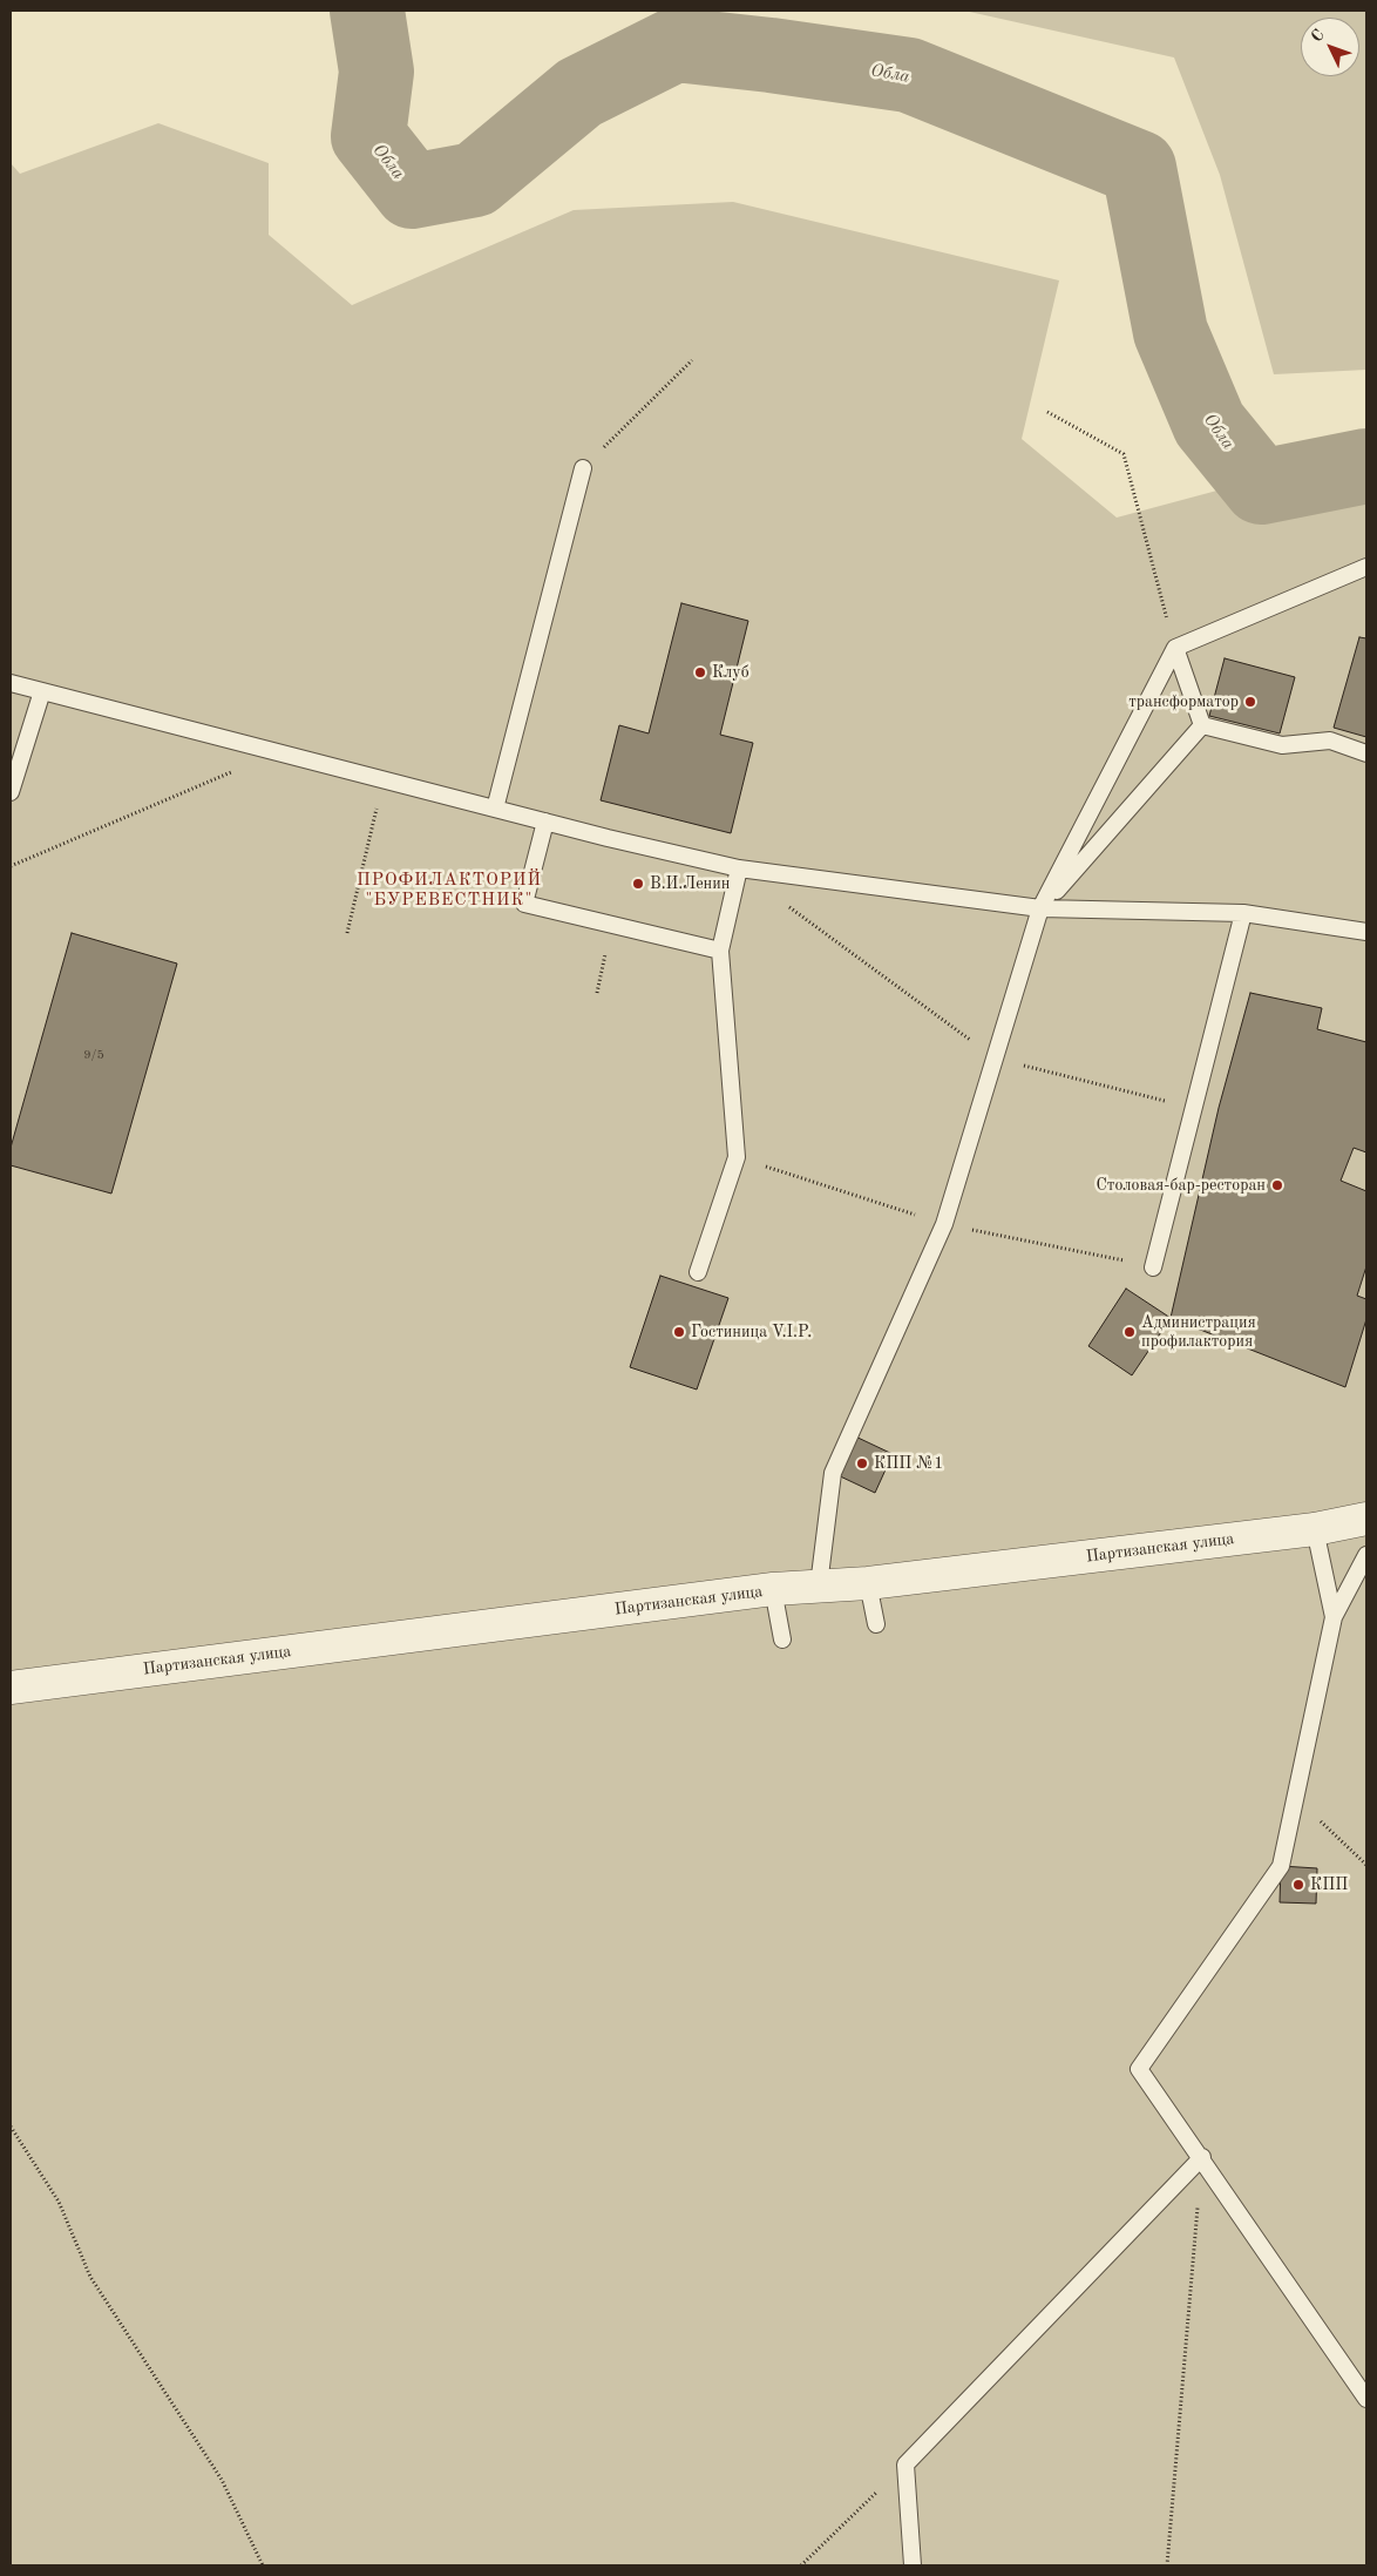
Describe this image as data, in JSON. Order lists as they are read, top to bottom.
{
  "streets": {
    "street": ["Партизанская улица"]
  },
  "districts": ["ПРОФИЛАКТОРИЙ \"БУРЕВЕСТНИК\""],
  "water": ["Обла"],
  "places": [
    "Клуб",
    "трансформатор",
    "В.И.Ленин",
    "Столовая-бар-ресторан",
    "Гостиница V.I.P.",
    "Администрация профилактория",
    "КПП №1",
    "КПП"
  ],
  "house_numbers": ["9/5"],
  "north": "top left"
}
